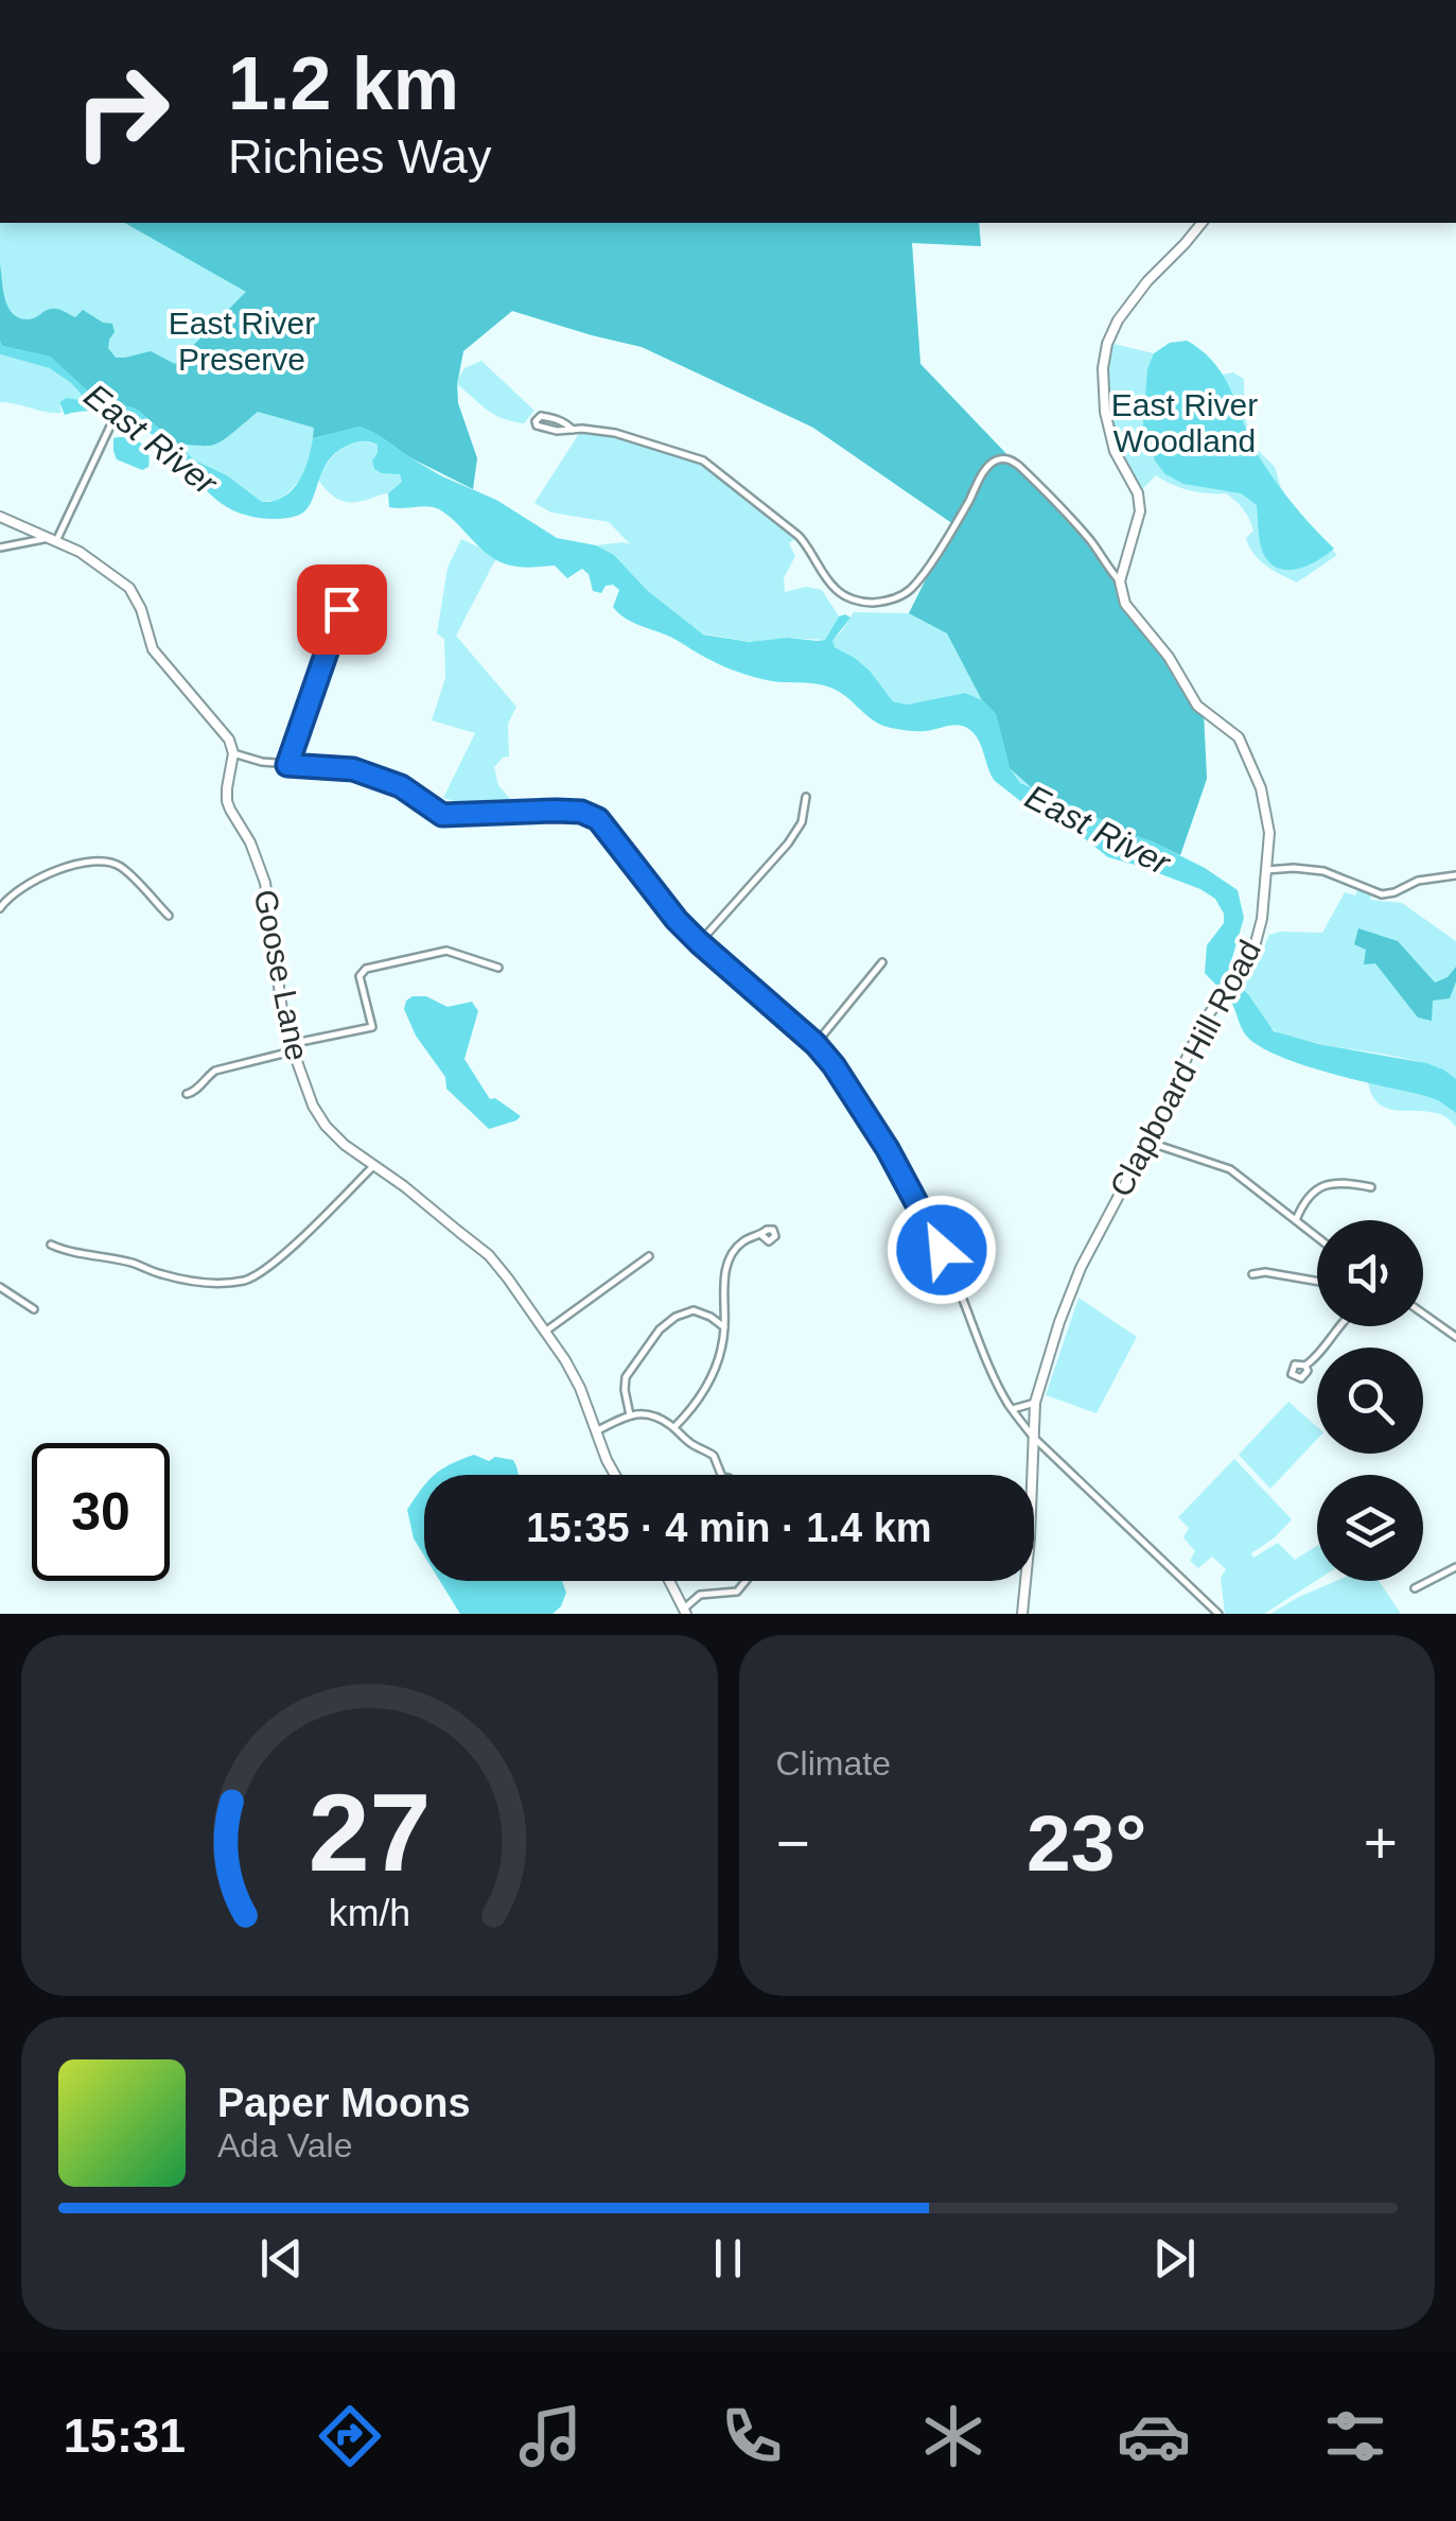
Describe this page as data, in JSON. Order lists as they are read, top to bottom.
{
  "streets": {
    "street": ["Goose Lane", "Clapboard Hill Road"]
  },
  "water": ["East River"],
  "parks": ["East River Preserve", "East River Woodland"],
  "page": {
    "turn": ["1.2 km", "Richies Way"],
    "limit": "30",
    "trip": "15:35 · 4 min · 1.4 km",
    "tile": "Climate",
    "heat": ["−", "23°", "+"],
    "song": ["Paper Moons", "Ada Vale"],
    "tabs": "15:31",
    "gauge": ["27", "km/h"]
  }
}
